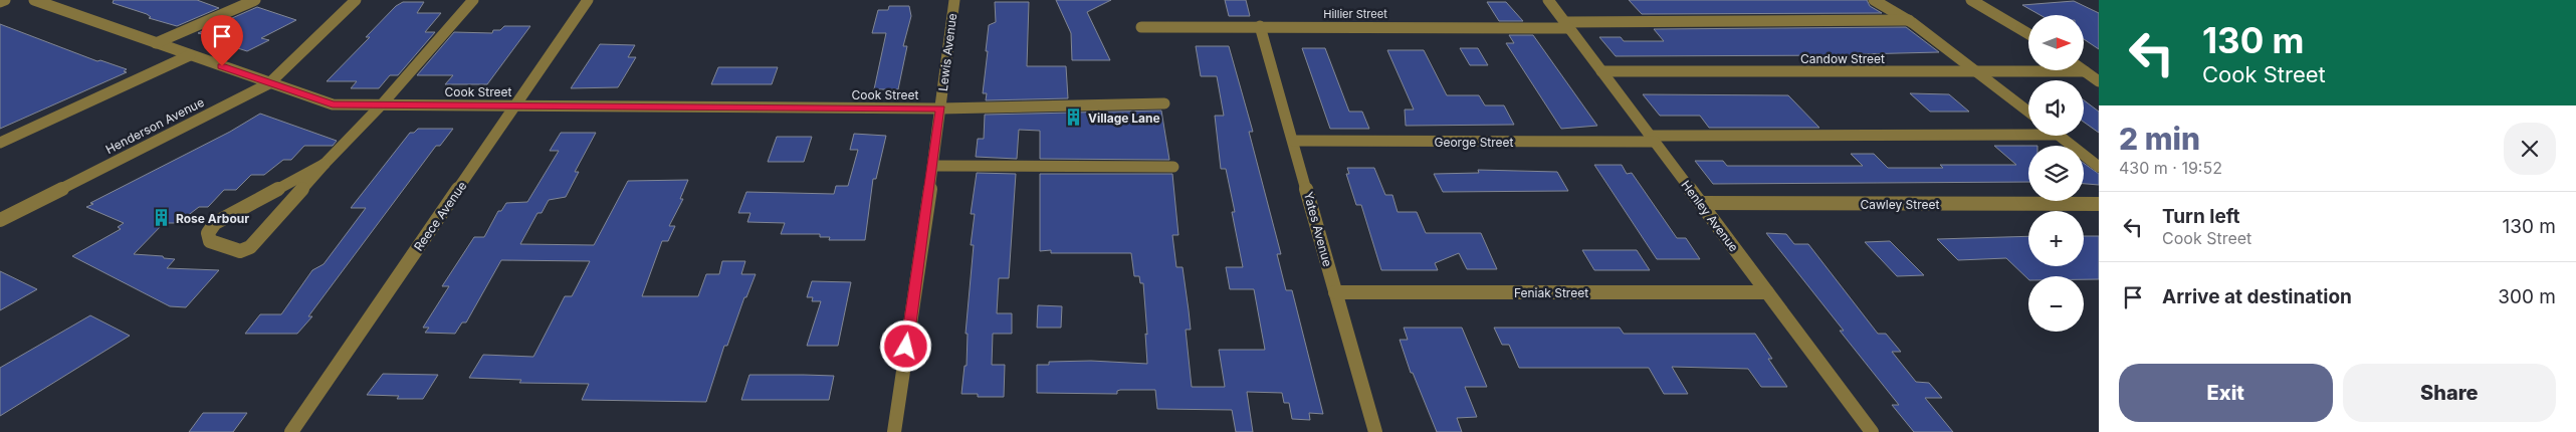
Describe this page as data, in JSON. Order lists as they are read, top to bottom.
{
  "streets": {
    "street": [
      "Hillier Street",
      "Lewis Avenue",
      "Candow Street",
      "Cook Street",
      "Henderson Avenue",
      "George Street",
      "Cawley Street",
      "Reece Avenue",
      "Henley Avenue",
      "Yates Avenue",
      "Feniak Street"
    ]
  },
  "crossings": [
    ["Hillier Street", "Henley Avenue"],
    ["Hillier Street", "Yates Avenue"],
    ["Lewis Avenue", "Cook Street"],
    ["Candow Street", "Henley Avenue"],
    ["Cook Street", "Henderson Avenue"],
    ["Cook Street", "Reece Avenue"],
    ["George Street", "Henley Avenue"],
    ["George Street", "Yates Avenue"],
    ["Cawley Street", "Henley Avenue"],
    ["Henley Avenue", "Feniak Street"],
    ["Yates Avenue", "Feniak Street"]
  ],
  "places": {
    "building": ["Village Lane", "Rose Arbour"]
  },
  "north": "right",
  "page": {
    "turn": ["130 m", "Cook Street"],
    "map_buttons": ["+", "−"],
    "heading": ["2 min", "430 m · 19:52"],
    "list": [
      {
        "name": "Turn left",
        "note": "Cook Street",
        "value": "130 m"
      },
      {
        "name": "Arrive at destination",
        "value": "300 m"
      }
    ],
    "buttons": ["Exit", "Share"]
  }
}
